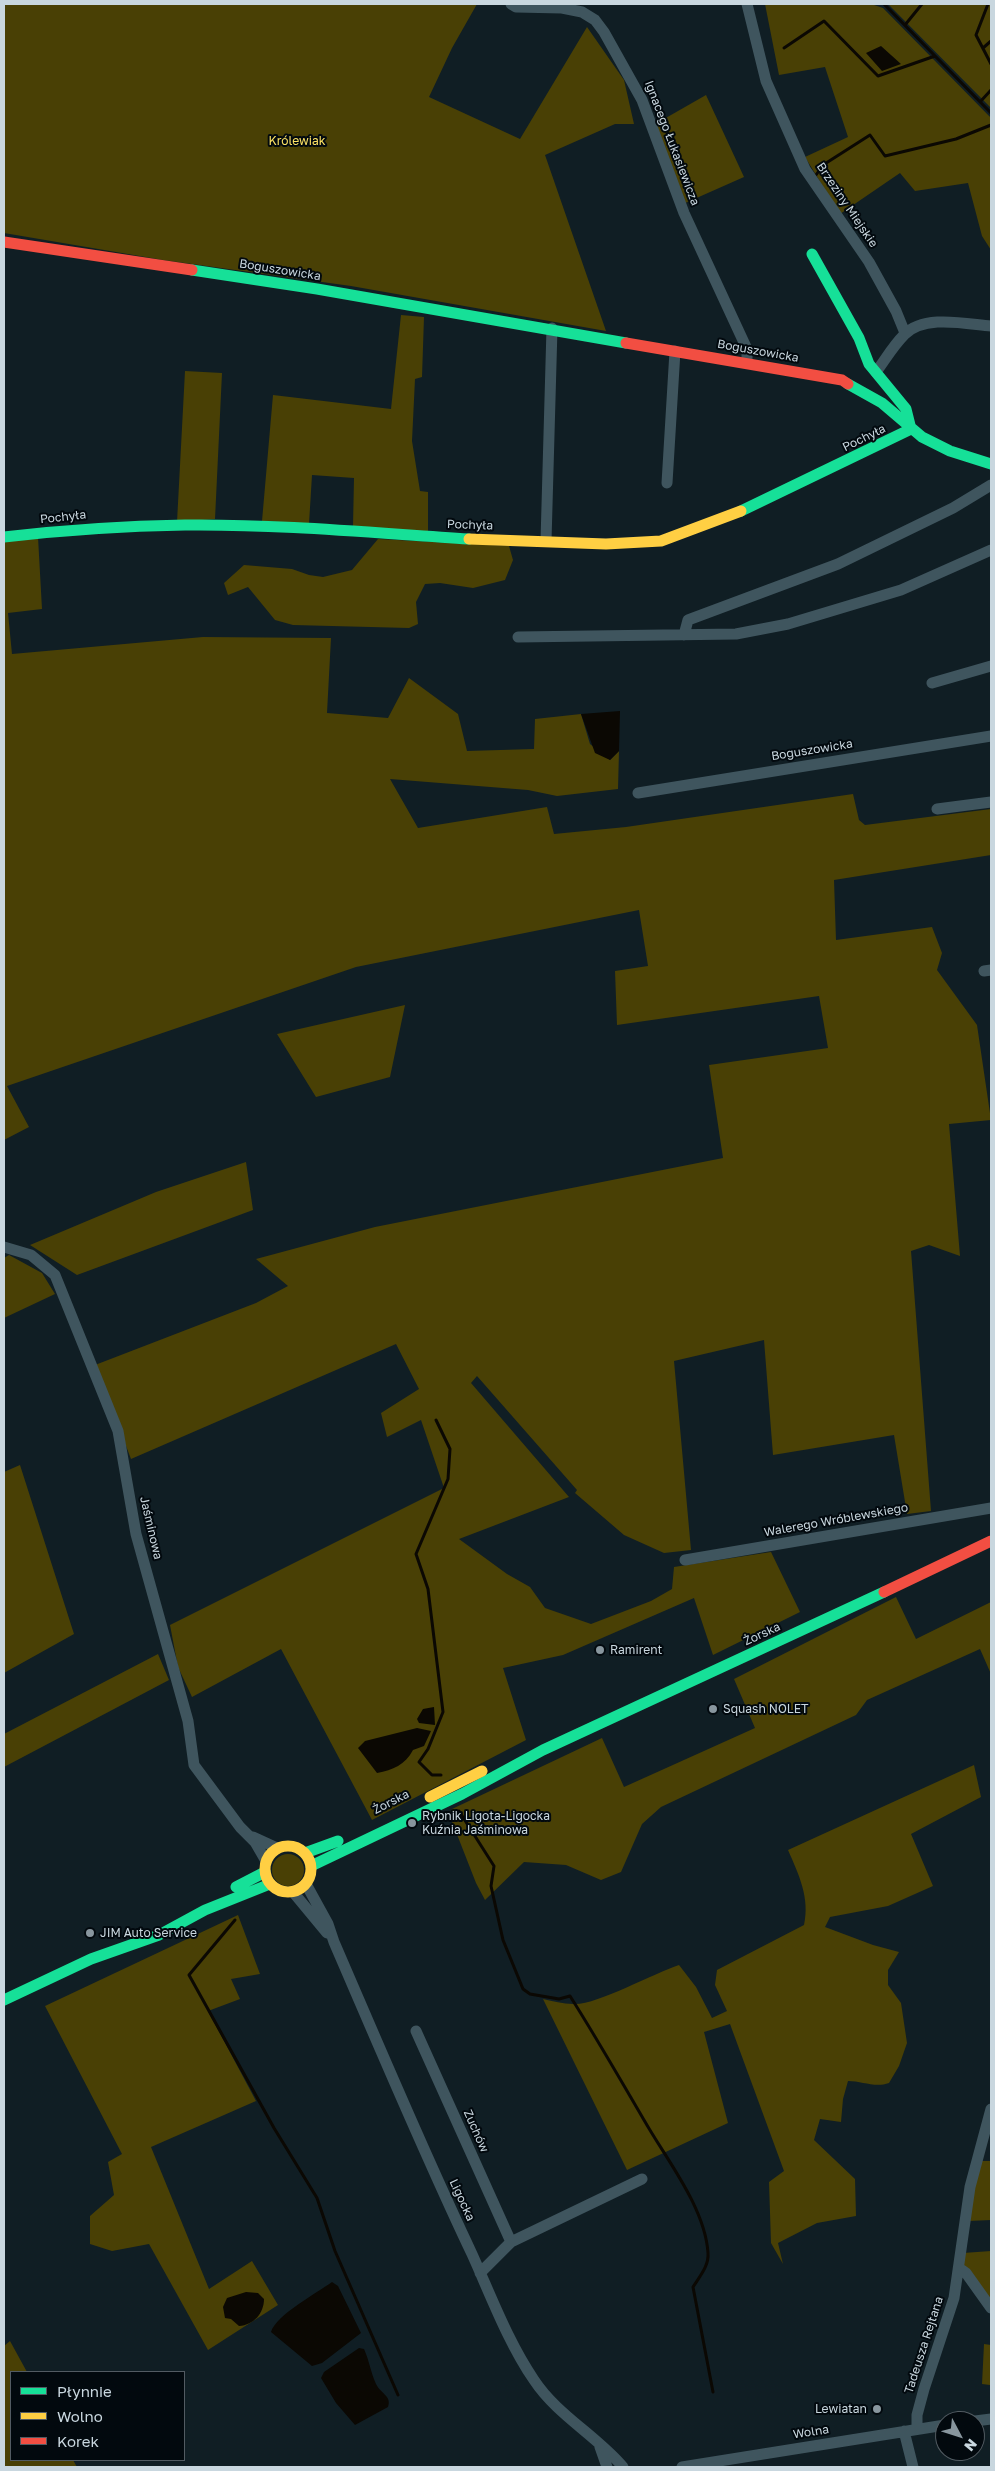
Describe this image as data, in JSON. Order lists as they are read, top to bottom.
{
  "streets": {
    "street": [
      "Ignacego Łukasiewicza",
      "Brzeziny Miejskie",
      "Boguszowicka",
      "Pochyła",
      "Walerego Wróblewskiego",
      "Jaśminowa",
      "Żorska",
      "Zuchów",
      "Ligocka",
      "Tadeusza Rejtana",
      "Wolna"
    ]
  },
  "crossings": [
    ["Ignacego Łukasiewicza", "Boguszowicka"],
    ["Boguszowicka", "Pochyła"],
    ["Jaśminowa", "Żorska"],
    ["Jaśminowa", "Ligocka"],
    ["Żorska", "Ligocka"],
    ["Tadeusza Rejtana", "Wolna"]
  ],
  "parks": ["Królewiak"],
  "places": [
    "Ramirent",
    "Squash NOLET",
    "Rybnik Ligota-Ligocka Kuźnia Jaśminowa",
    "JIM Auto Service",
    "Lewiatan"
  ],
  "legend": ["Płynnie", "Wolno", "Korek"],
  "north": "bottom right"
}
